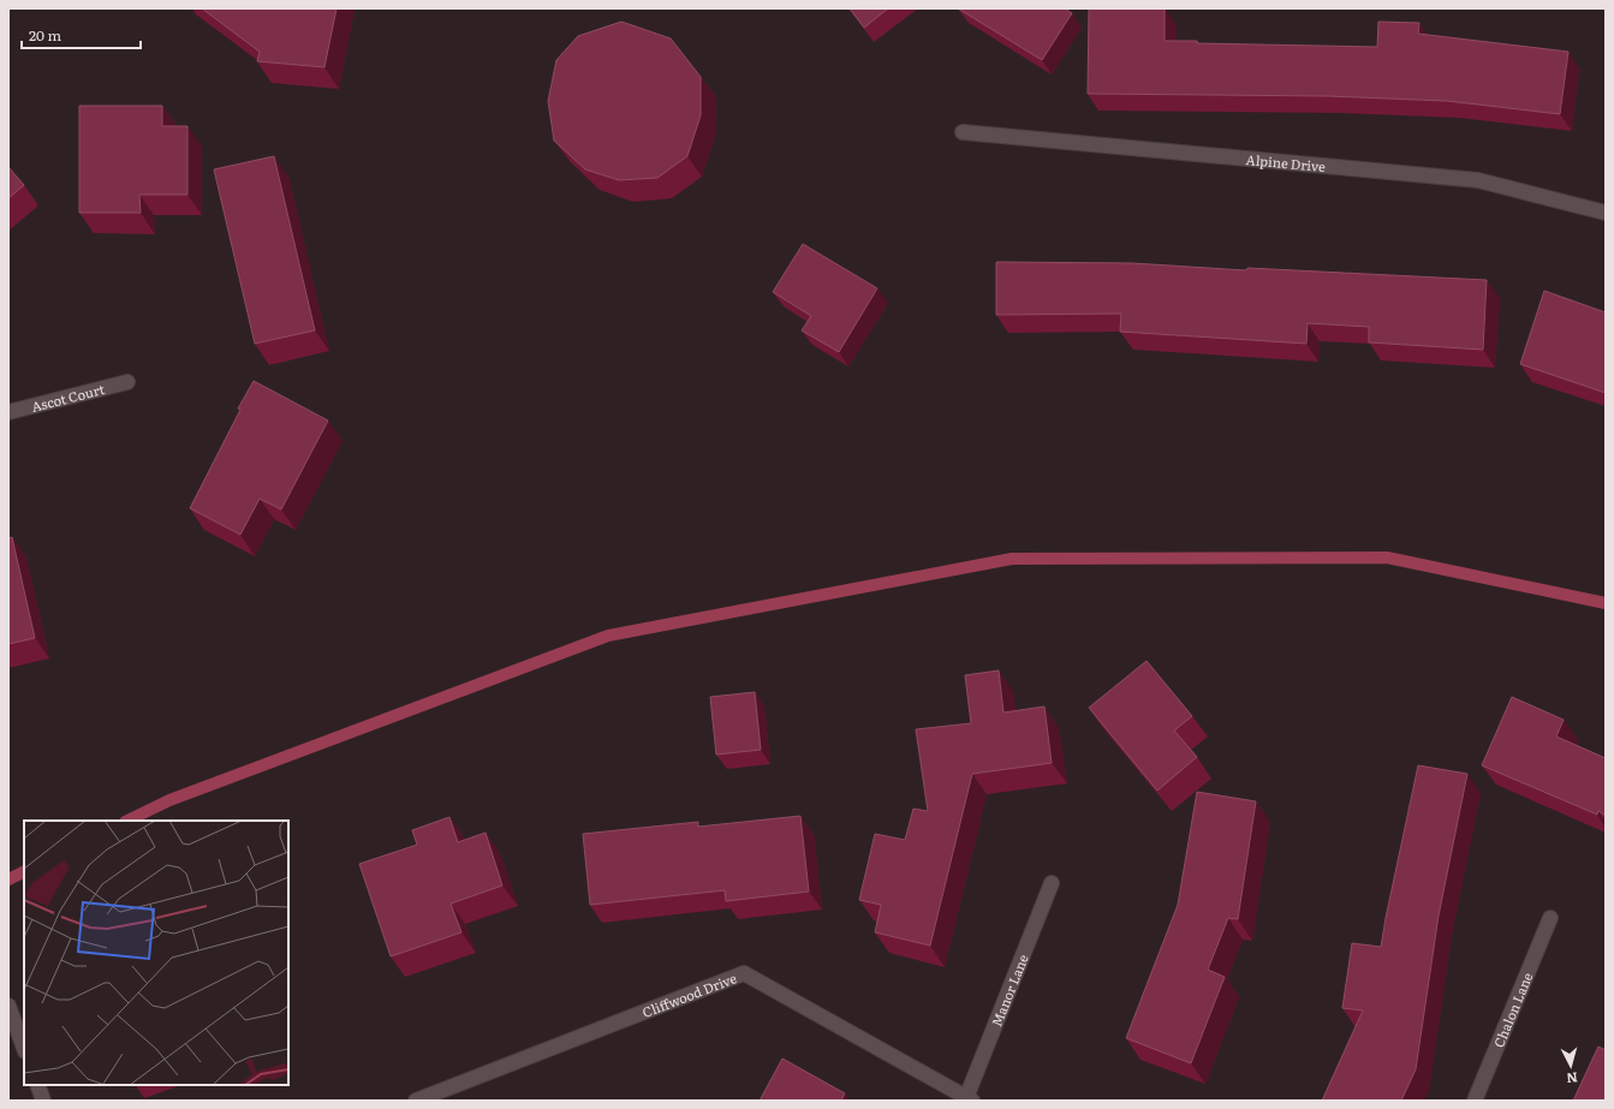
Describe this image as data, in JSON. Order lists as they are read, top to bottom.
{
  "streets": {
    "street": [
      "Alpine Drive",
      "Ascot Court",
      "Manor Lane",
      "Cliffwood Drive",
      "Chalon Lane"
    ]
  },
  "crossings": [
    ["Manor Lane", "Cliffwood Drive"]
  ],
  "scale_bar": "20 m",
  "north": "bottom"
}
